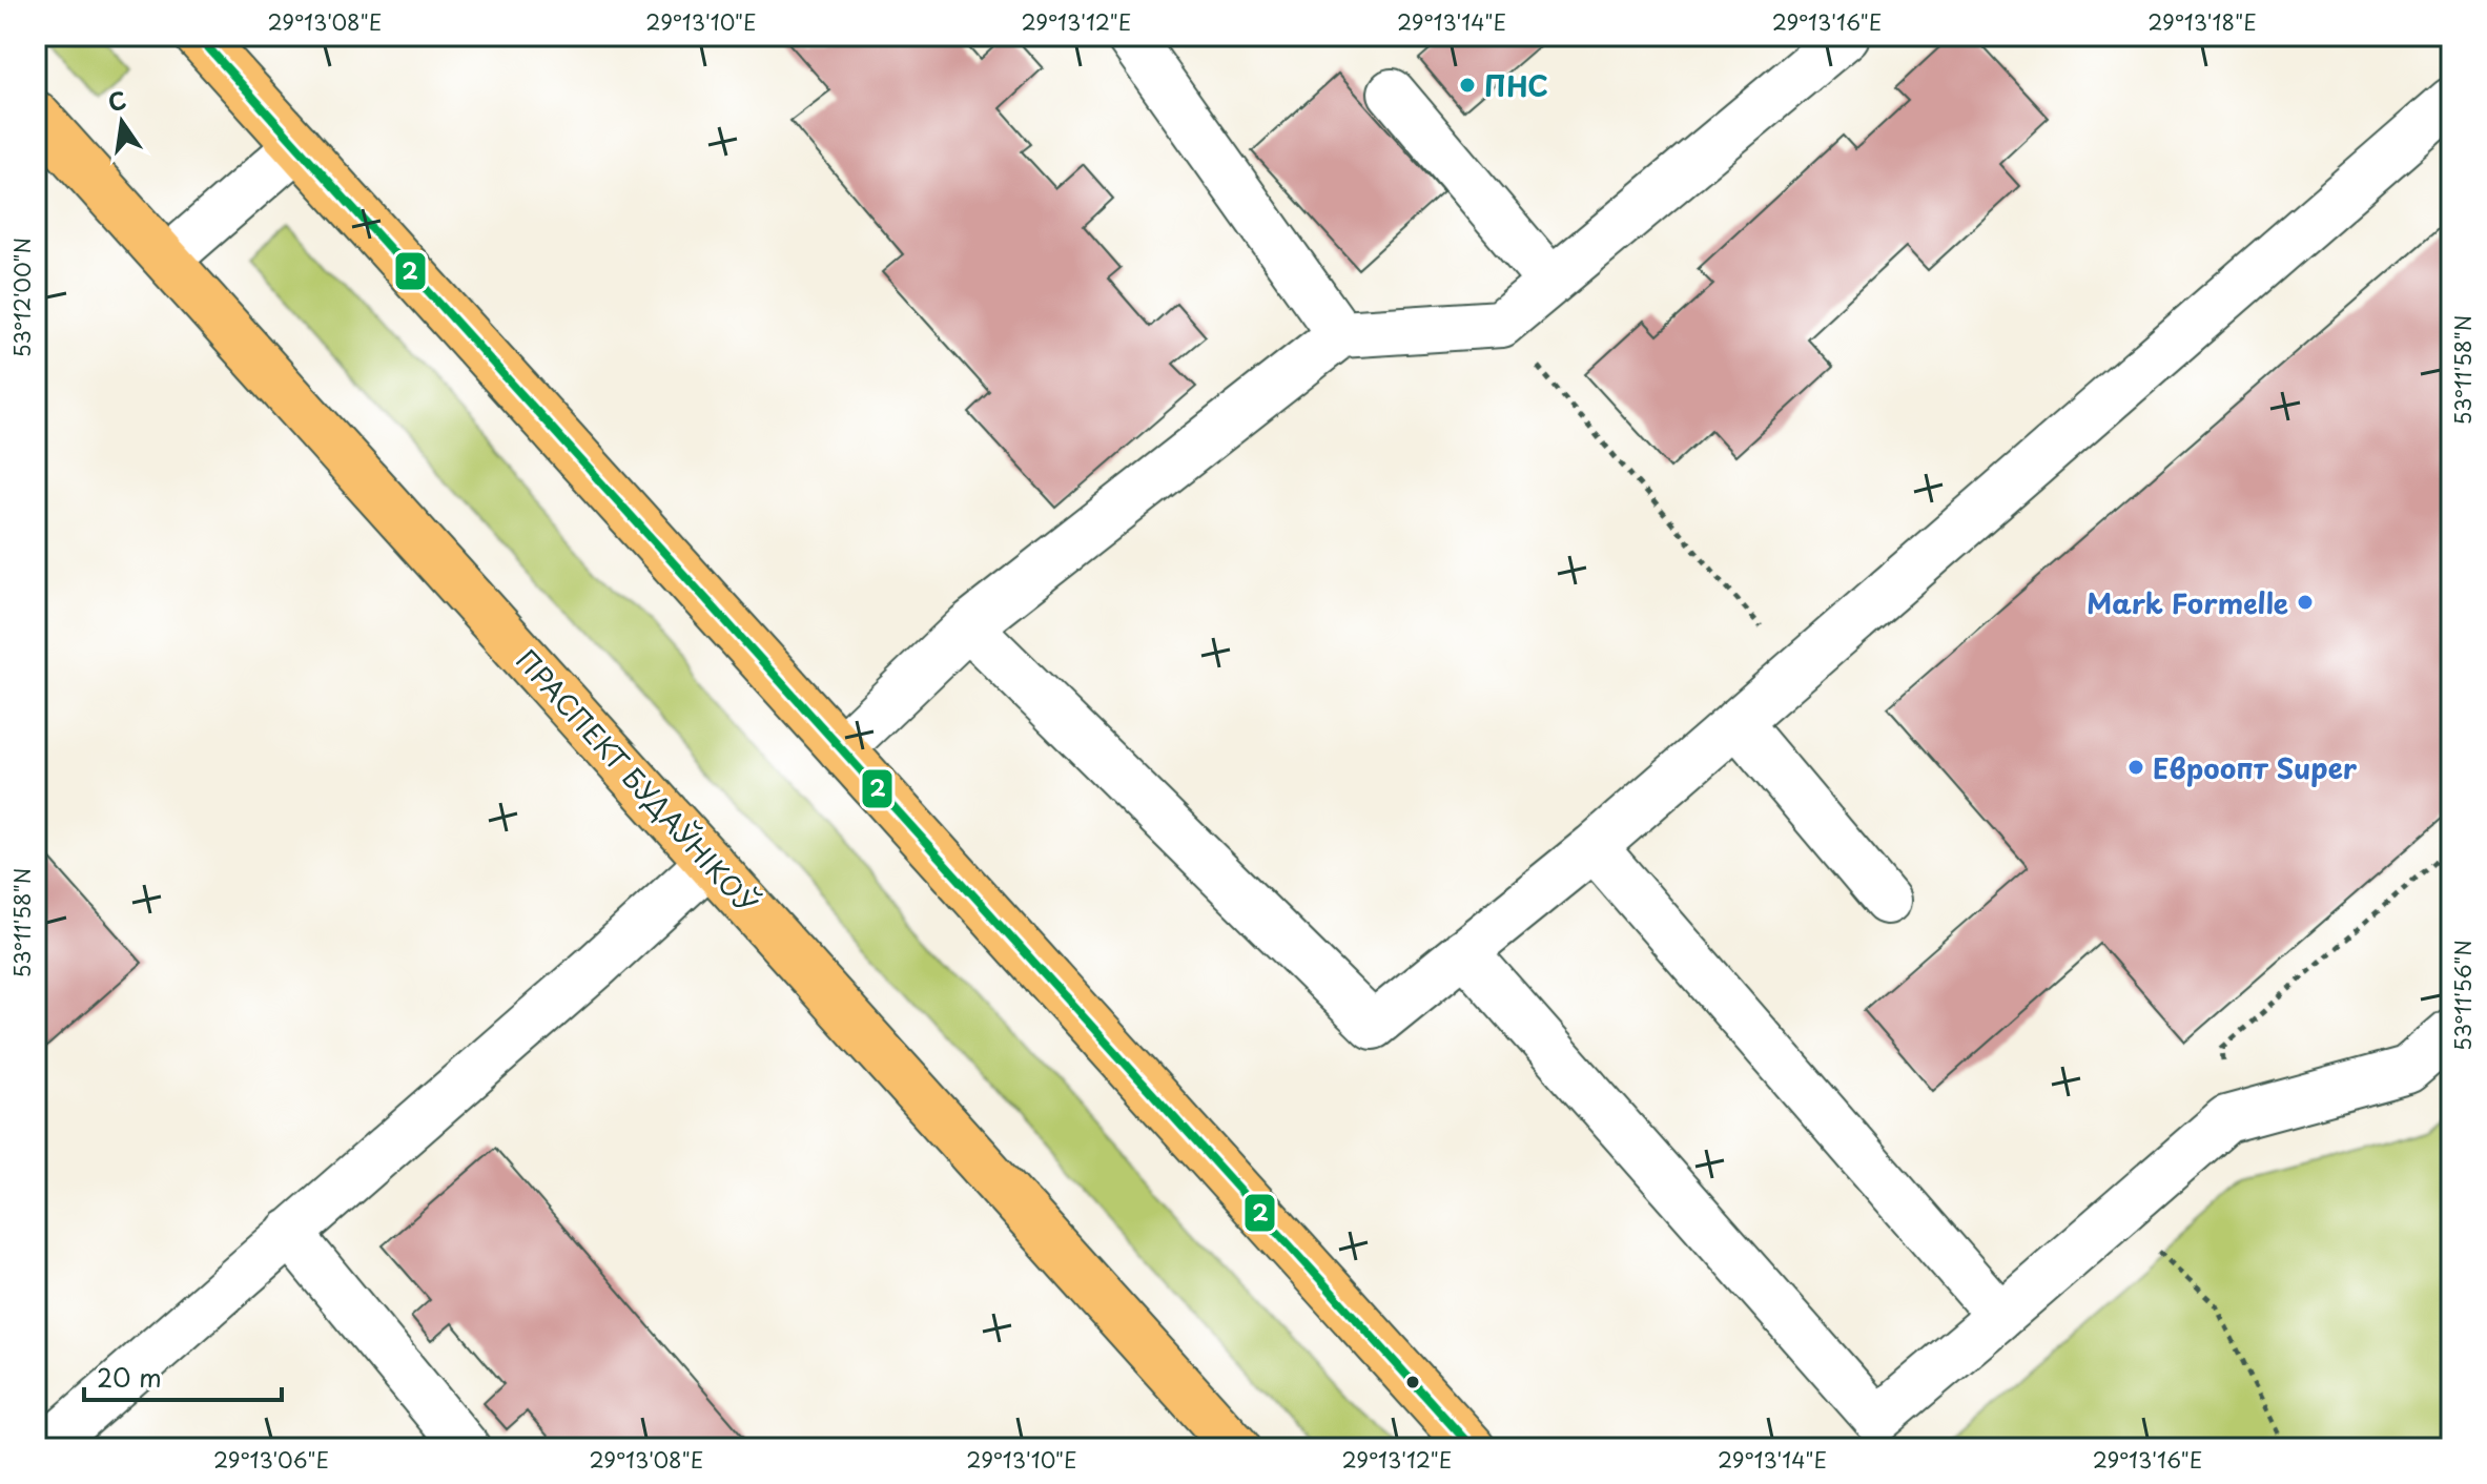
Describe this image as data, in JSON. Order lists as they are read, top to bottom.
{
  "streets": {
    "main road": ["ПРАСПЕКТ БУДАЎНІКОЎ"]
  },
  "places": ["ПНС", "Mark Formelle", "Евроопт Super"],
  "lines": ["transit line 2"],
  "scale_bar": "20 m",
  "north": "top",
  "coordinates": [
    "29°13'08\"E",
    "29°13'10\"E",
    "29°13'12\"E",
    "29°13'14\"E",
    "29°13'16\"E",
    "29°13'18\"E",
    "53°12'00\"N",
    "53°11'58\"N",
    "53°11'56\"N",
    "29°13'06\"E"
  ]
}
